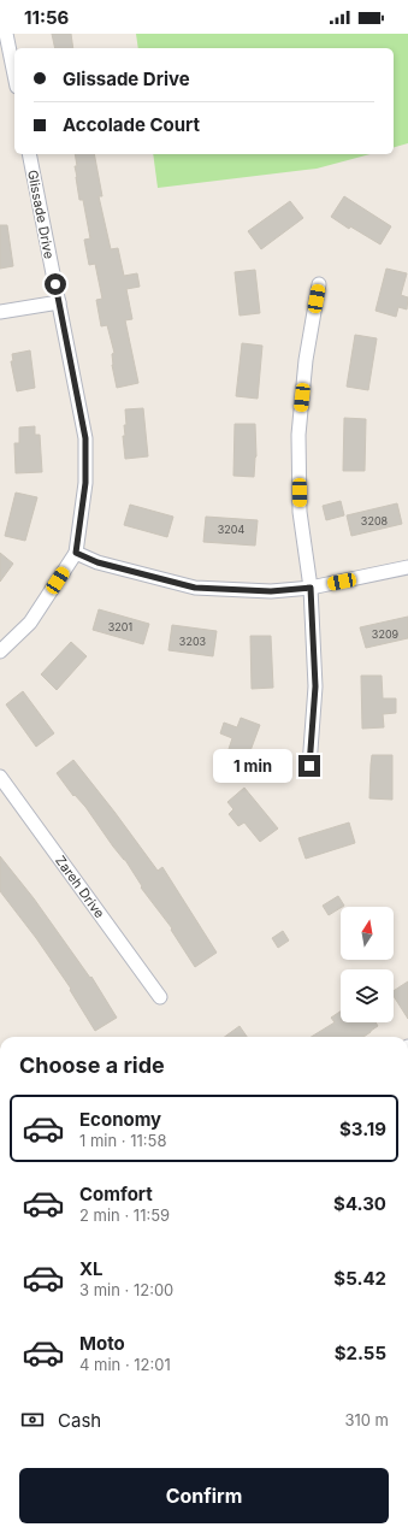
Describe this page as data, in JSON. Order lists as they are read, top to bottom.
{
  "streets": {
    "street": ["Glissade Drive", "Zareh Drive"]
  },
  "house_numbers": [
    "3208",
    "3204",
    "3201",
    "3209",
    "3203"
  ],
  "north": "top",
  "page": {
    "status": "11:56",
    "banner": ["Glissade Drive", "Accolade Court"],
    "bubble": "1 min",
    "heading": "Choose a ride",
    "list": [
      {
        "name": "Economy",
        "note": "1 min · 11:58",
        "value": "$3.19"
      },
      {
        "name": "Comfort",
        "note": "2 min · 11:59",
        "value": "$4.30"
      },
      {
        "name": "XL",
        "note": "3 min · 12:00",
        "value": "$5.42"
      },
      {
        "name": "Moto",
        "note": "4 min · 12:01",
        "value": "$2.55"
      }
    ],
    "pay": ["Cash", "310 m"],
    "buttons": "Confirm"
  }
}
